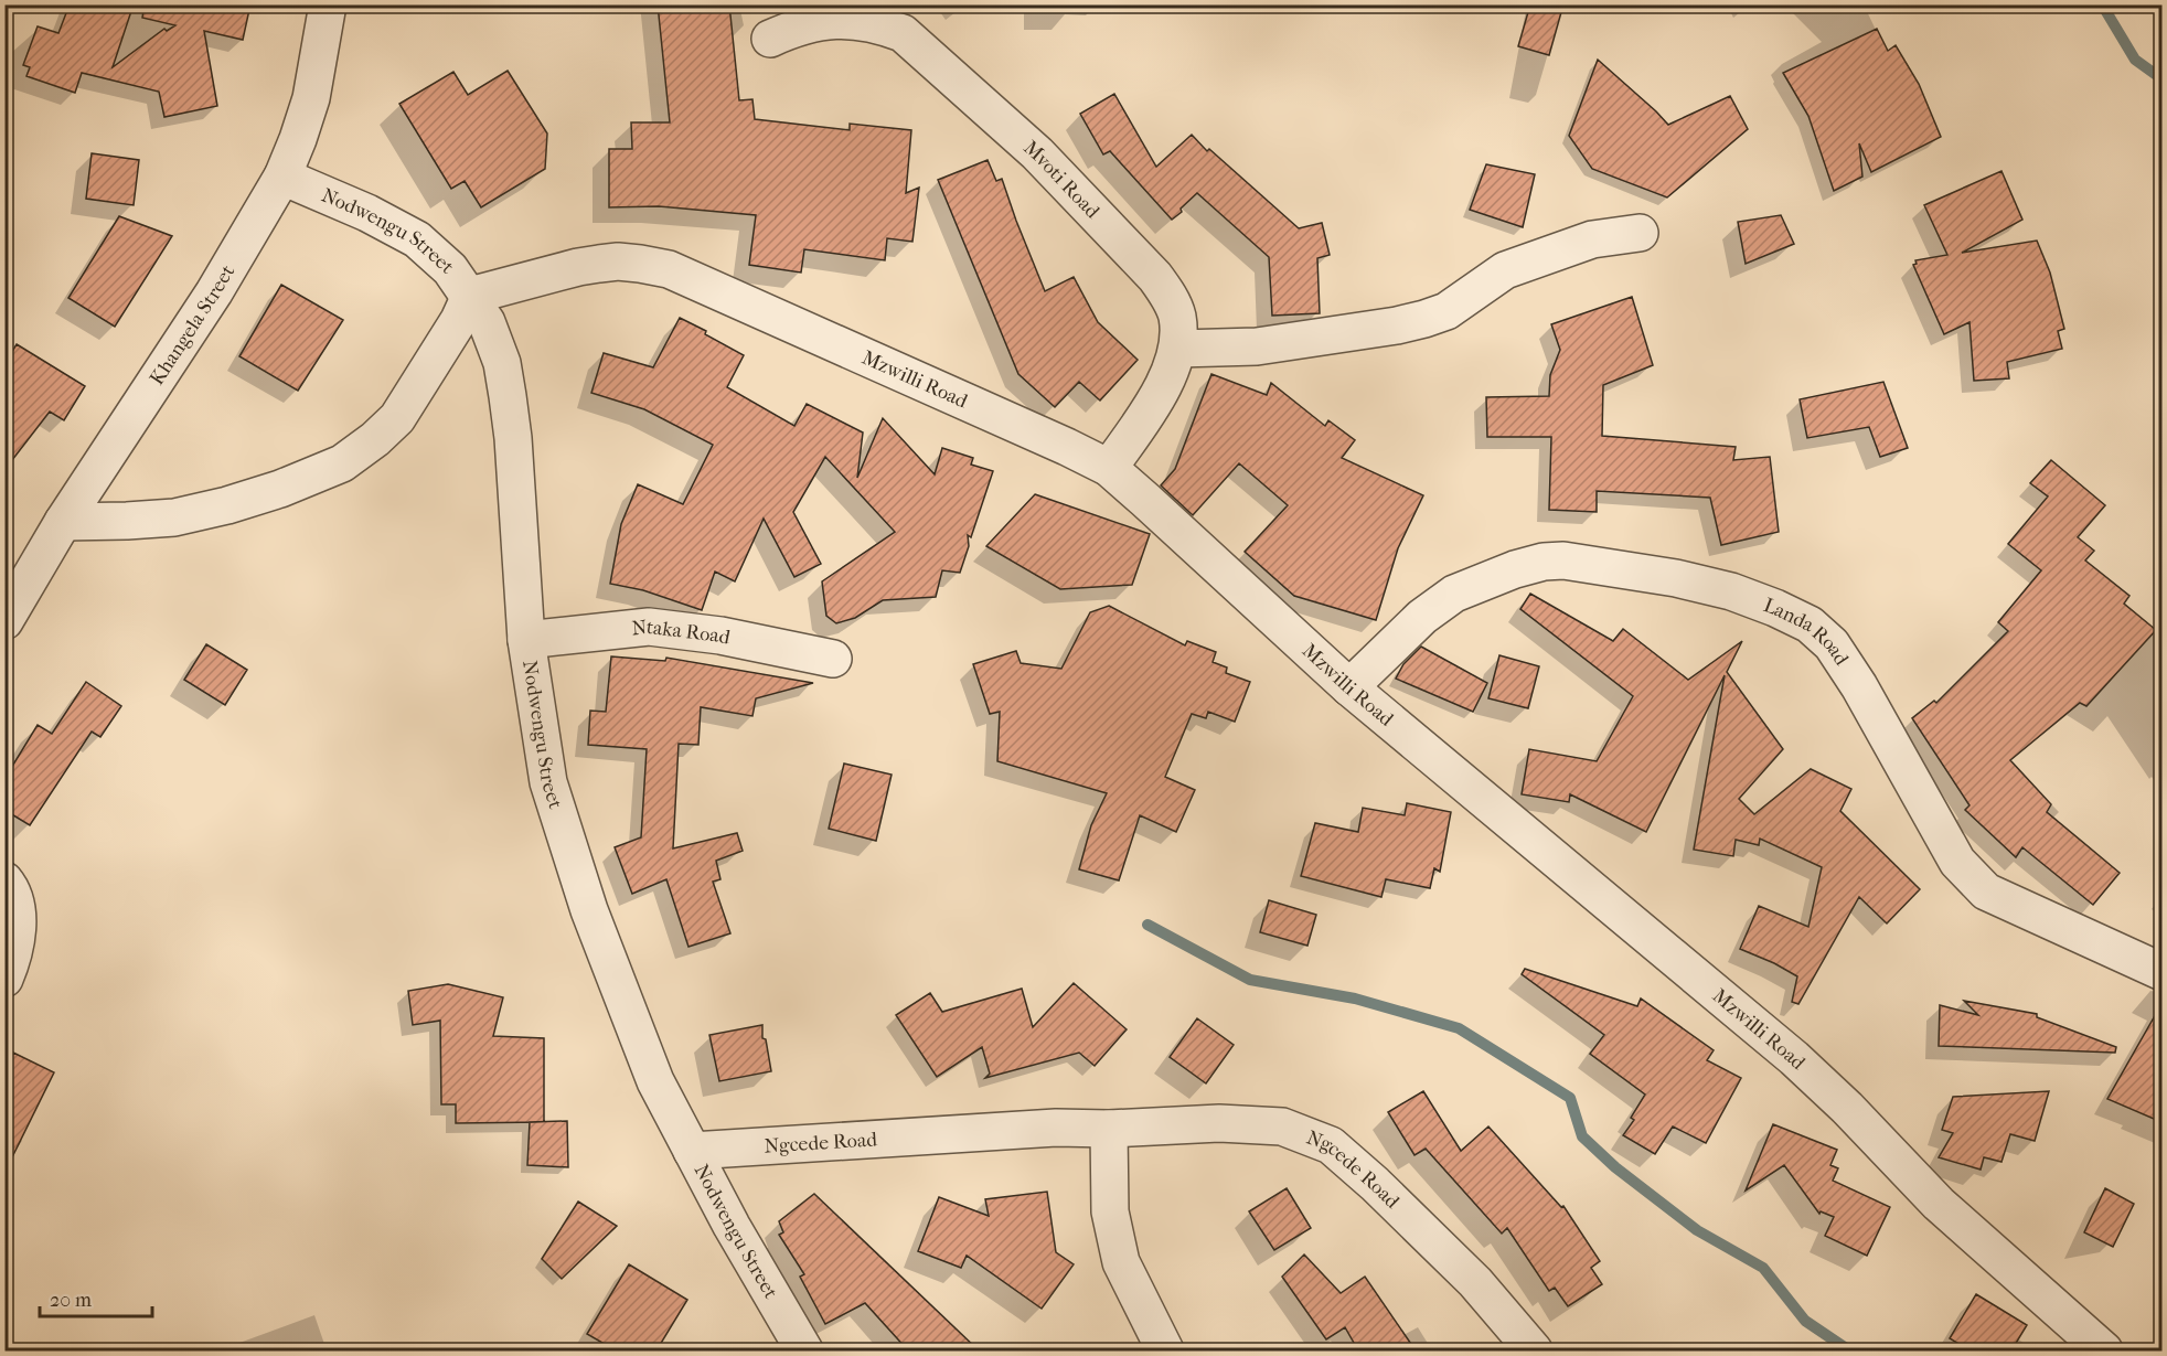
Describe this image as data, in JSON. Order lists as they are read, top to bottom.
{
  "streets": {
    "street": [
      "Mvoti Road",
      "Nodwengu Street",
      "Khangela Street",
      "Mzwilli Road",
      "Ntaka Road",
      "Landa Road",
      "Ngcede Road"
    ]
  },
  "crossings": [
    ["Mvoti Road", "Mzwilli Road"],
    ["Nodwengu Street", "Khangela Street"],
    ["Nodwengu Street", "Mzwilli Road"],
    ["Nodwengu Street", "Ntaka Road"],
    ["Nodwengu Street", "Ngcede Road"],
    ["Mzwilli Road", "Landa Road"]
  ],
  "scale_bar": "20 m"
}
